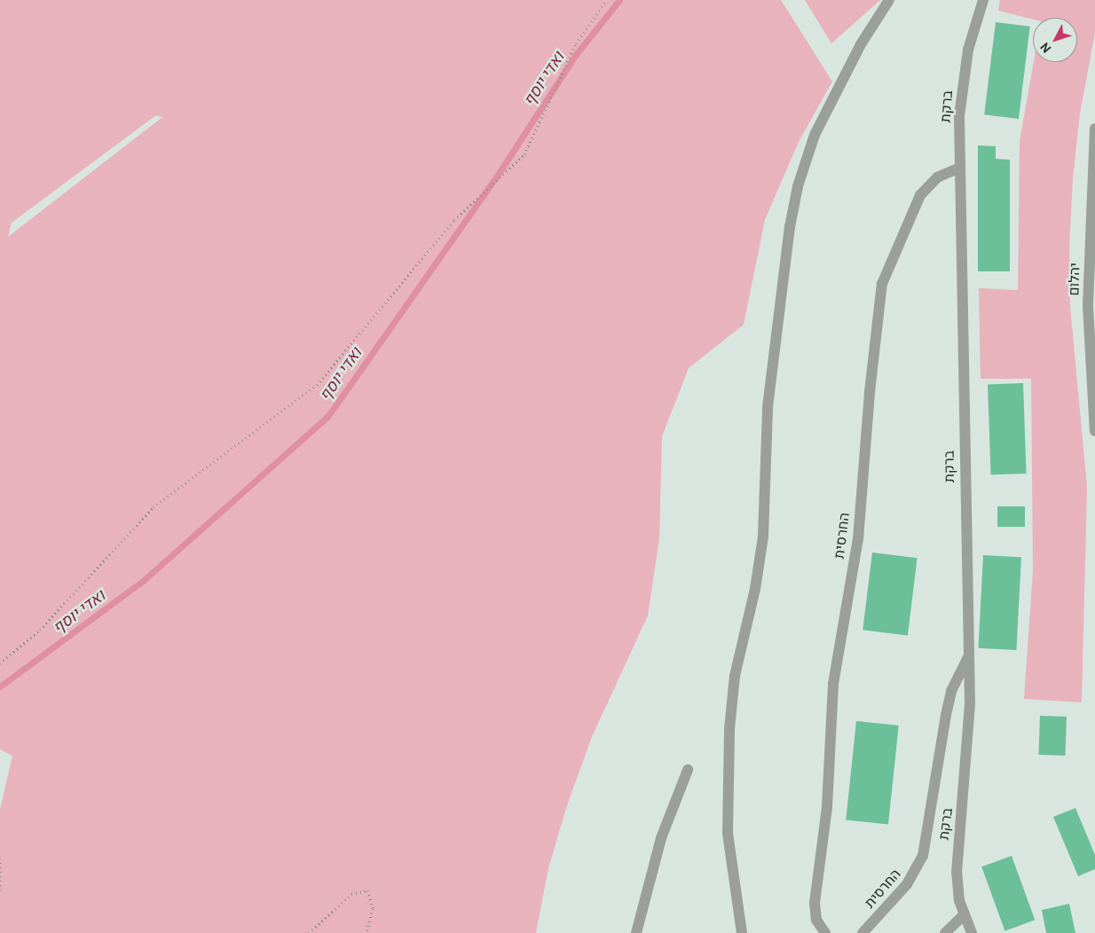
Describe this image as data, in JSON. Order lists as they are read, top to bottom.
{
  "streets": {
    "street": ["ברקת", "יהלום", "החרסית"]
  },
  "crossings": [
    ["ברקת", "החרסית"]
  ],
  "water": ["ואדי יוסף"],
  "north": "bottom left"
}
